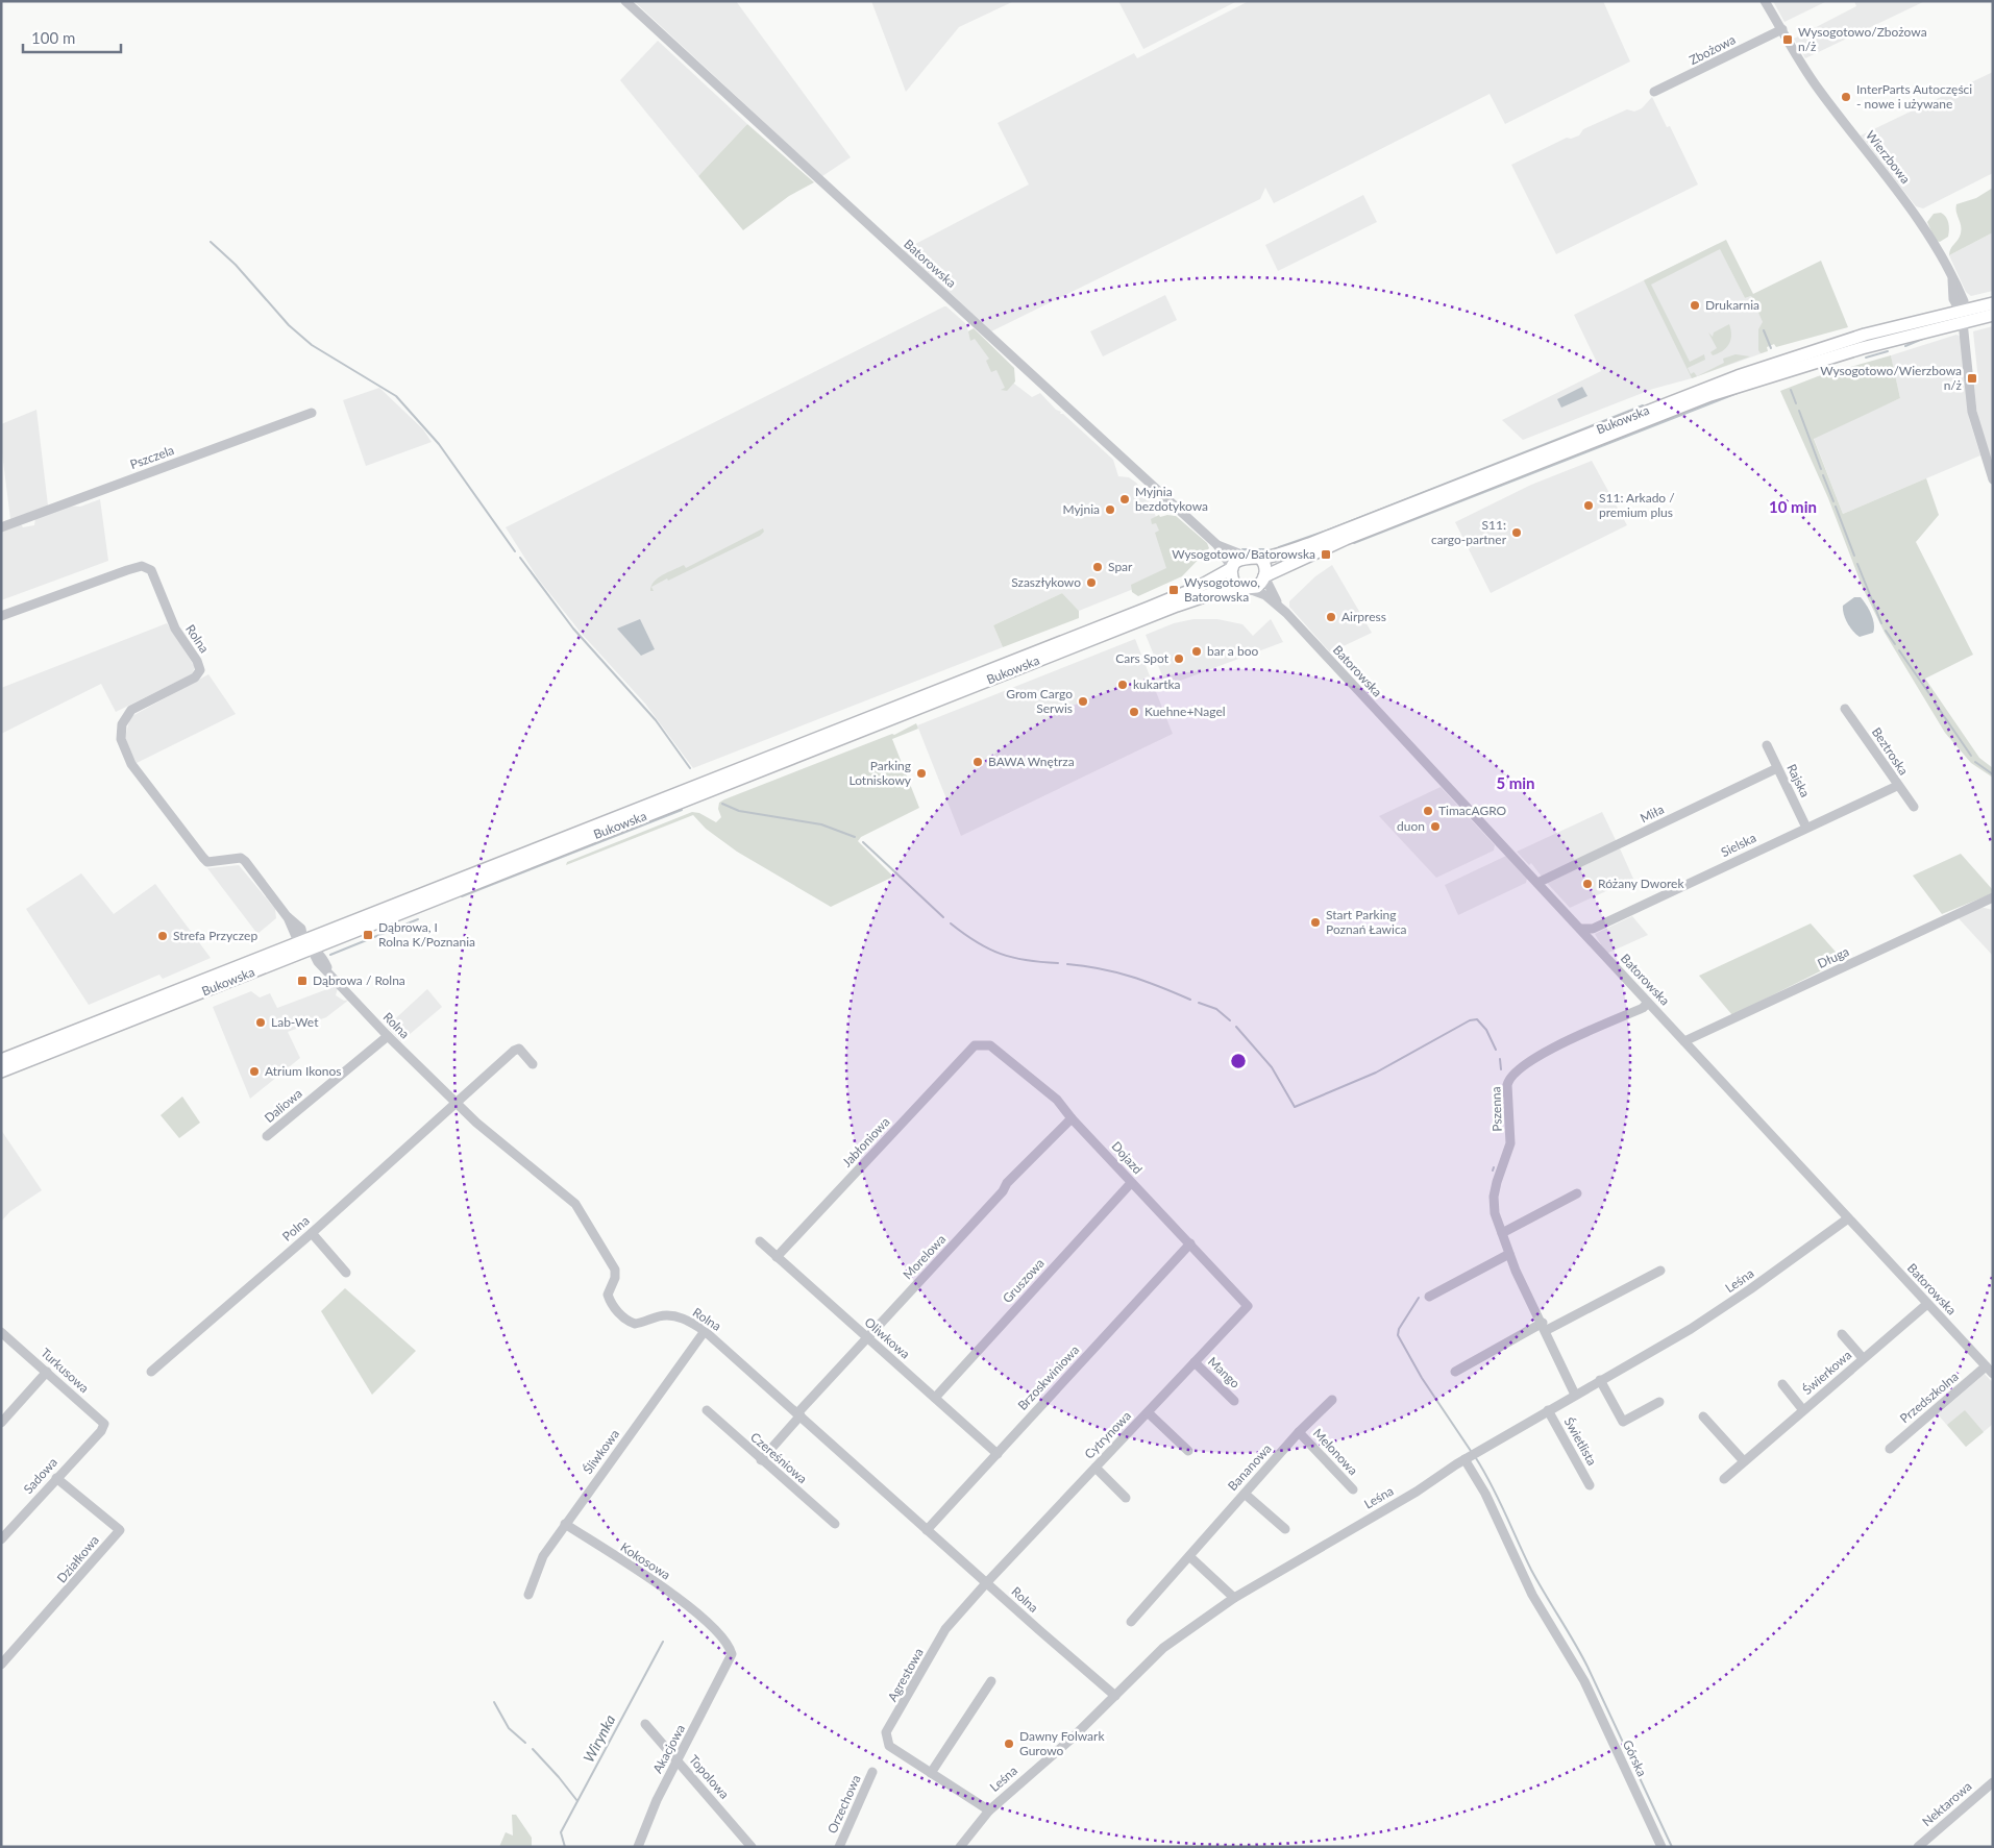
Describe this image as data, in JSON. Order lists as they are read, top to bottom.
{
  "streets": {
    "main road": ["Bukowska"],
    "street": [
      "Zbożowa",
      "Wierzbowa",
      "Batorowska",
      "Pszczela",
      "Rolna",
      "Beztroska",
      "Rajska",
      "Miła",
      "Sielska",
      "Długa",
      "Daliowa",
      "Pszenna",
      "Jabłoniowa",
      "Dojazd",
      "Polna",
      "Morelowa",
      "Gruszowa",
      "Leśna",
      "Oliwkowa",
      "Turkusowa",
      "Mango",
      "Świerkowa",
      "Brzoskwiniowa",
      "Przedszkolna",
      "Cytrynowa",
      "Świetlista",
      "Śliwkowa",
      "Melonowa",
      "Czereśniowa",
      "Bananowa",
      "Sadowa",
      "Działkowa",
      "Kokosowa",
      "Agrestowa",
      "Akacjowa",
      "Górska",
      "Topolowa",
      "Orzechowa",
      "Nektarowa"
    ]
  },
  "crossings": [
    ["Zbożowa", "Wierzbowa"],
    ["Wierzbowa", "Bukowska"],
    ["Batorowska", "Bukowska"],
    ["Batorowska", "Miła"],
    ["Batorowska", "Sielska"],
    ["Batorowska", "Długa"],
    ["Batorowska", "Pszenna"],
    ["Batorowska", "Leśna"],
    ["Batorowska", "Świerkowa"],
    ["Batorowska", "Przedszkolna"],
    ["Bukowska", "Rolna"],
    ["Rolna", "Daliowa"],
    ["Rolna", "Polna"],
    ["Rolna", "Morelowa"],
    ["Rolna", "Leśna"],
    ["Rolna", "Brzoskwiniowa"],
    ["Rolna", "Cytrynowa"],
    ["Rolna", "Śliwkowa"],
    ["Rolna", "Agrestowa"],
    ["Beztroska", "Sielska"],
    ["Rajska", "Miła"],
    ["Rajska", "Sielska"],
    ["Pszenna", "Leśna"],
    ["Jabłoniowa", "Dojazd"],
    ["Jabłoniowa", "Oliwkowa"],
    ["Dojazd", "Morelowa"],
    ["Dojazd", "Gruszowa"],
    ["Dojazd", "Brzoskwiniowa"],
    ["Dojazd", "Cytrynowa"],
    ["Morelowa", "Oliwkowa"],
    ["Morelowa", "Czereśniowa"],
    ["Gruszowa", "Oliwkowa"],
    ["Leśna", "Świetlista"],
    ["Leśna", "Agrestowa"],
    ["Leśna", "Górska"],
    ["Oliwkowa", "Brzoskwiniowa"],
    ["Turkusowa", "Sadowa"],
    ["Mango", "Cytrynowa"],
    ["Cytrynowa", "Agrestowa"],
    ["Śliwkowa", "Kokosowa"],
    ["Melonowa", "Bananowa"],
    ["Sadowa", "Działkowa"],
    ["Kokosowa", "Akacjowa"],
    ["Akacjowa", "Topolowa"]
  ],
  "water": ["Wirynka"],
  "places": {
    "transit": [
      "Wysogotowo/Zbożowa n/ż",
      "Wysogotowo/Wierzbowa n/ż",
      "Wysogotowo/Batorowska",
      "Wysogotowo, Batorowska",
      "Dąbrowa, I Rolna K/Poznania",
      "Dąbrowa / Rolna"
    ],
    "other": [
      "InterParts Autoczęści - nowe i używane",
      "Drukarnia",
      "Myjnia bezdotykowa",
      "S11: Arkado / premium plus",
      "Myjnia",
      "S11: cargo-partner",
      "Spar",
      "Szaszłykowo",
      "Airpress",
      "bar a boo",
      "Cars Spot",
      "kukartka",
      "Grom Cargo Serwis",
      "Kuehne+Nagel",
      "BAWA Wnętrza",
      "Parking Lotniskowy",
      "TimacAGRO",
      "duon",
      "Różany Dworek",
      "Start Parking Poznań Ławica",
      "Strefa Przyczep",
      "Lab-Wet",
      "Atrium Ikonos",
      "Dawny Folwark Gurowo"
    ]
  },
  "scale_bar": "100 m",
  "rings": ["10 min", "5 min"]
}
